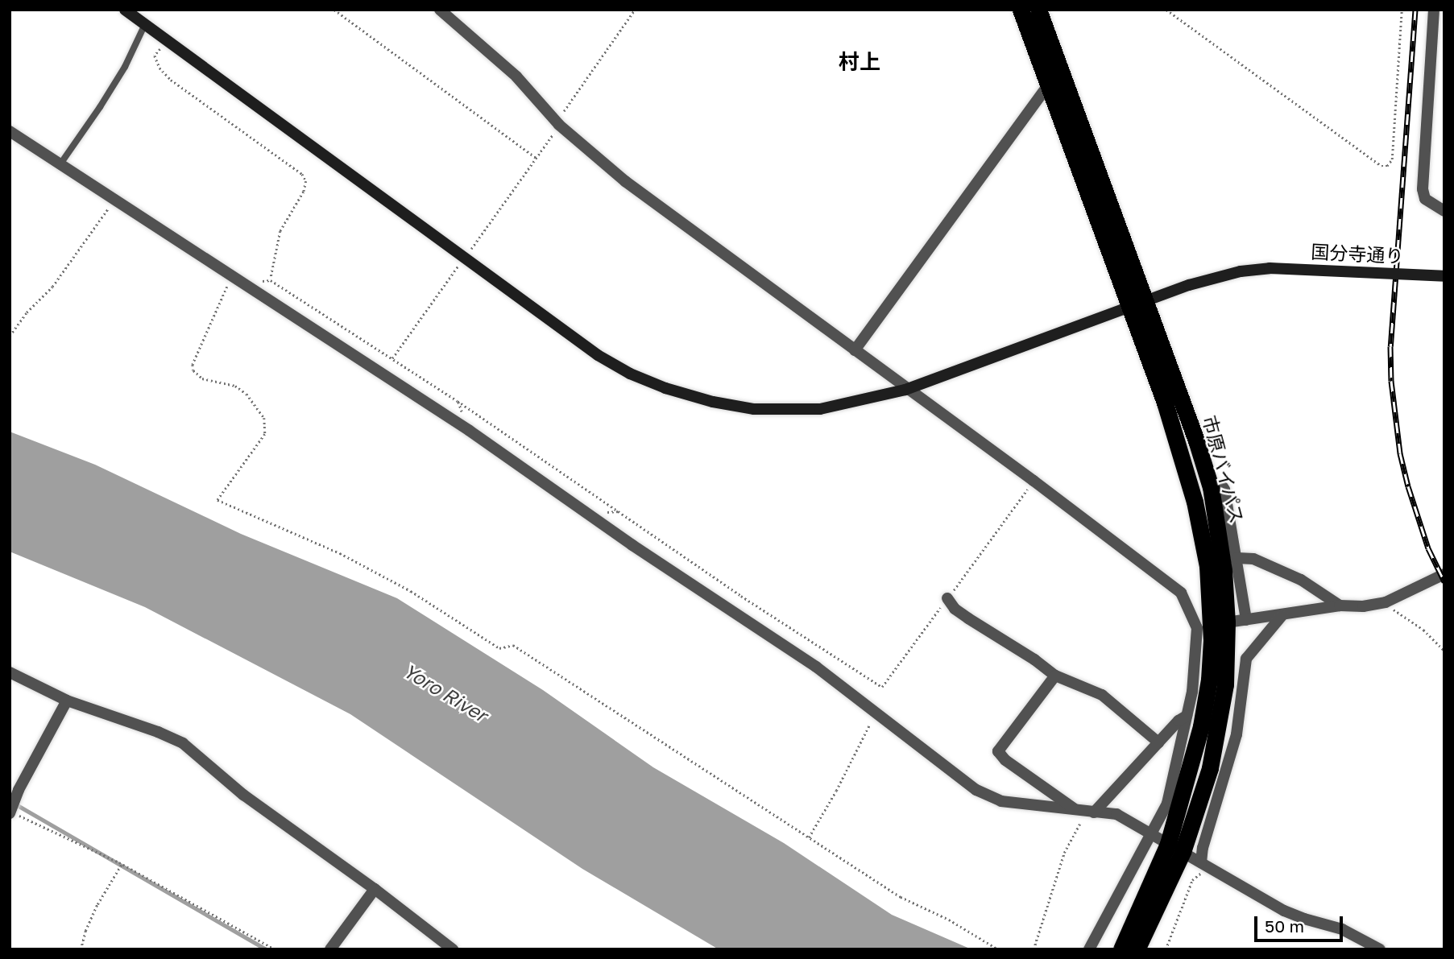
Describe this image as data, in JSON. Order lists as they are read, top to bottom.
{
  "streets": {
    "highway": ["市原バイパス"],
    "street": ["国分寺通り"]
  },
  "crossings": [
    ["国分寺通り", "市原バイパス"]
  ],
  "districts": ["村上"],
  "water": ["Yoro River"],
  "scale_bar": "50 m"
}
